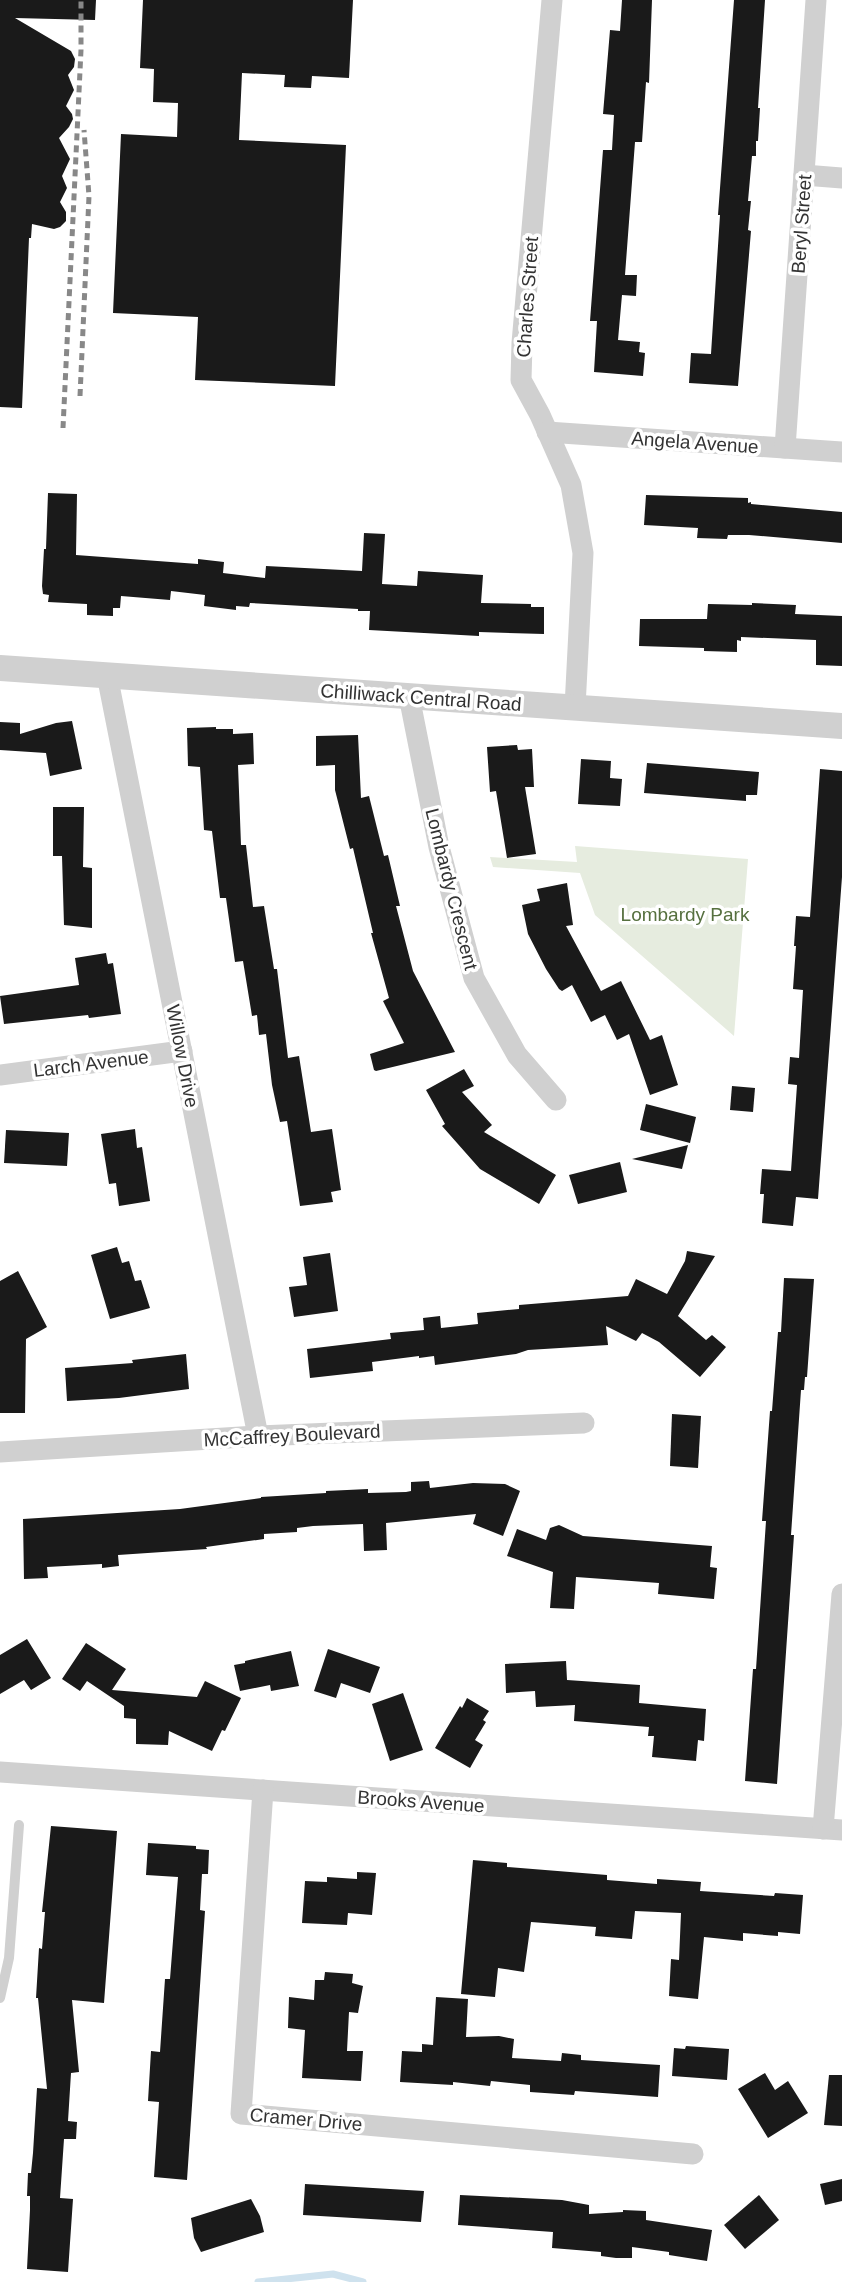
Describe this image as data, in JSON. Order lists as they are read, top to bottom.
{
  "streets": {
    "street": [
      "Beryl Street",
      "Charles Street",
      "Angela Avenue",
      "Chilliwack Central Road",
      "Lombardy Crescent",
      "Willow Drive",
      "Larch Avenue",
      "McCaffrey Boulevard",
      "Brooks Avenue",
      "Cramer Drive"
    ]
  },
  "crossings": [
    ["Beryl Street", "Angela Avenue"],
    ["Charles Street", "Angela Avenue"],
    ["Charles Street", "Chilliwack Central Road"],
    ["Chilliwack Central Road", "Lombardy Crescent"],
    ["Chilliwack Central Road", "Willow Drive"],
    ["Willow Drive", "Larch Avenue"],
    ["Willow Drive", "McCaffrey Boulevard"],
    ["Brooks Avenue", "Cramer Drive"]
  ],
  "parks": ["Lombardy Park"]
}
